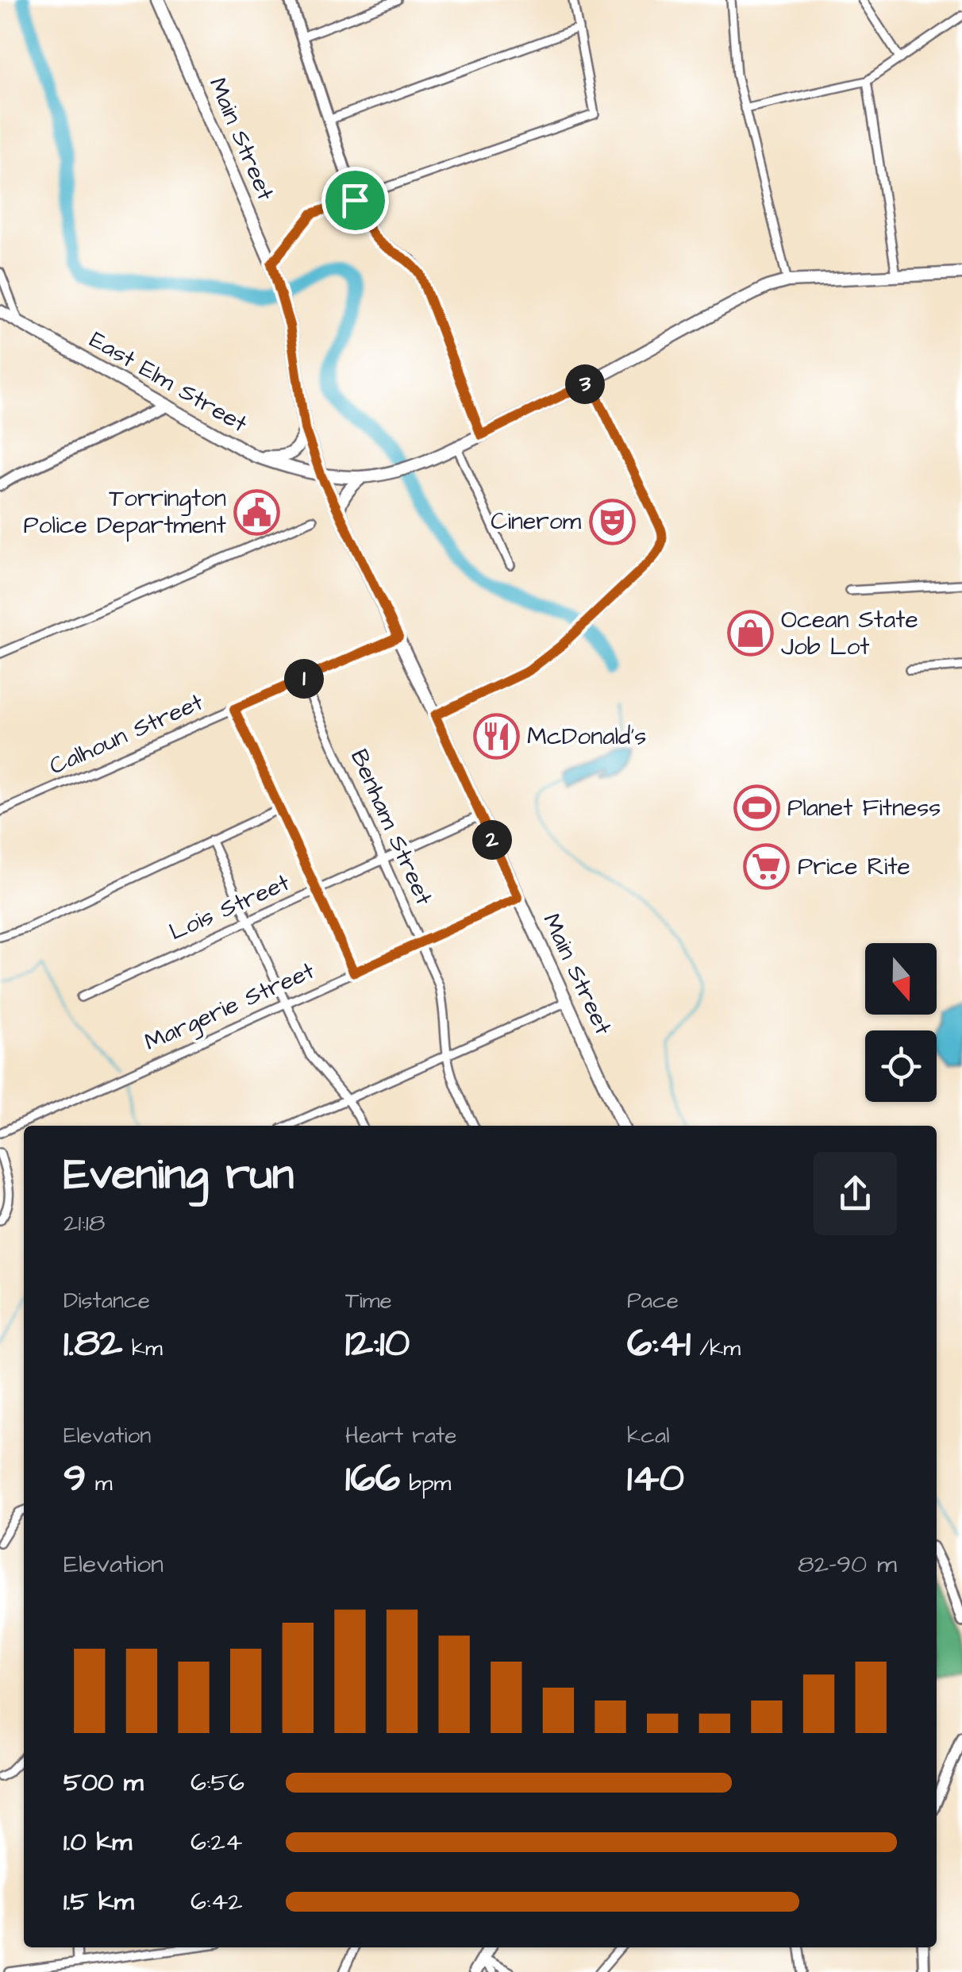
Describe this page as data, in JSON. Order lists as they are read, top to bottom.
{
  "streets": {
    "main road": ["Main Street", "East Elm Street"],
    "street": [
      "Calhoun Street",
      "Benham Street",
      "Lois Street",
      "Margerie Street"
    ]
  },
  "crossings": [
    ["Main Street", "East Elm Street"],
    ["Main Street", "Calhoun Street"],
    ["Main Street", "Lois Street"],
    ["Main Street", "Margerie Street"],
    ["Calhoun Street", "Benham Street"],
    ["Benham Street", "Lois Street"],
    ["Benham Street", "Margerie Street"]
  ],
  "places": {
    "public building": ["Torrington Police Department"],
    "theatre": ["Cinerom"],
    "shop": ["Ocean State Job Lot"],
    "restaurant": ["McDonald's"],
    "sports": ["Planet Fitness"],
    "supermarket": ["Price Rite"]
  },
  "north": "bottom",
  "page": {
    "pins": ["3", "1", "2"],
    "heading": ["Evening run", "21:18"],
    "stats": [
      ["Distance", "1.82 km"],
      ["Time", "12:10"],
      ["Pace", "6:41 /km"],
      ["Elevation", "9 m"],
      ["Heart rate", "166 bpm"],
      ["kcal", "140"]
    ],
    "chart": ["Elevation", "82–90 m"],
    "list": [
      {
        "name": "500 m",
        "note": "6:56"
      },
      {
        "name": "1.0 km",
        "note": "6:24"
      },
      {
        "name": "1.5 km",
        "note": "6:42"
      }
    ]
  }
}
